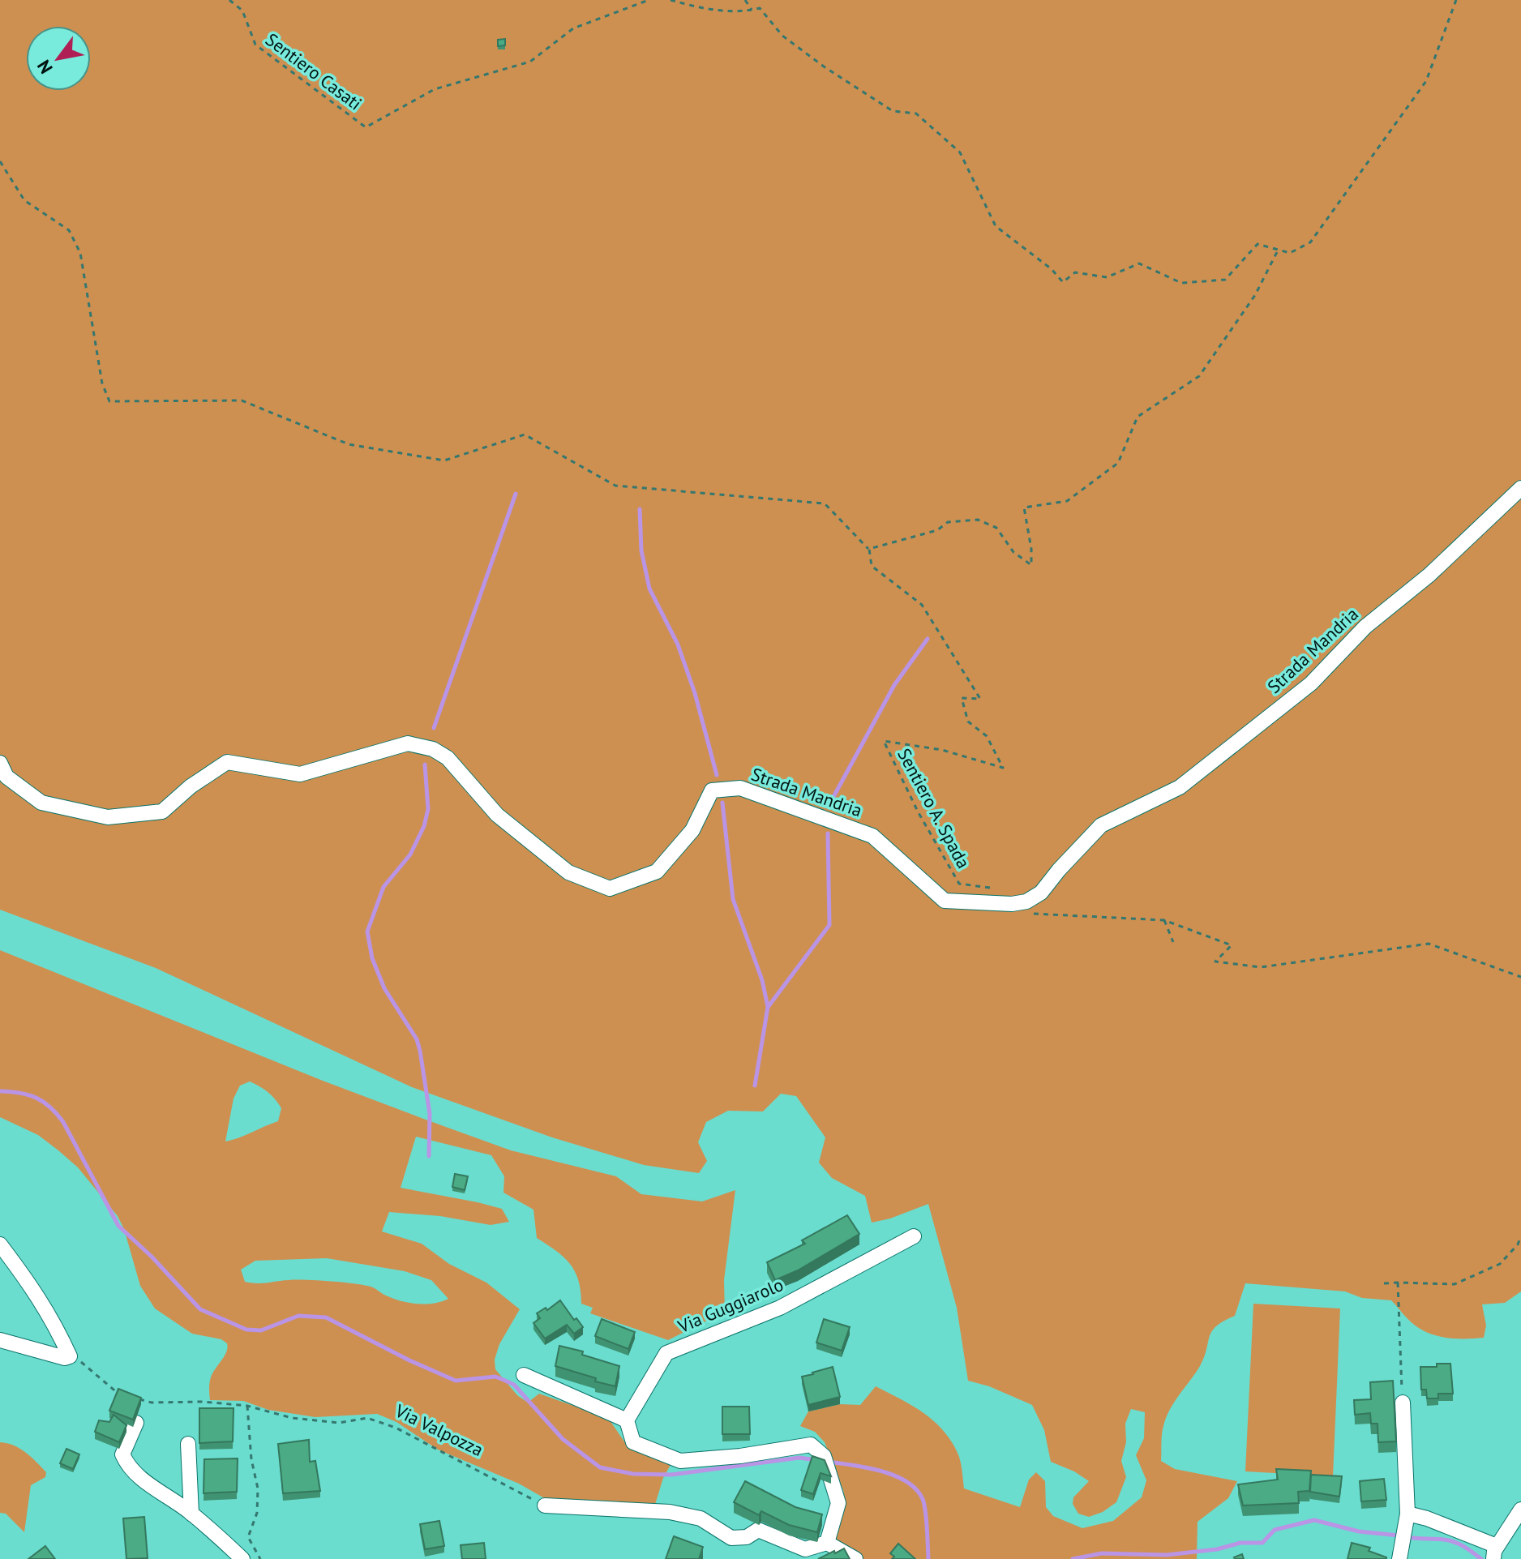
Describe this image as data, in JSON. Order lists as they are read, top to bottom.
{
  "streets": {
    "street": ["Strada Mandria", "Via Guggiarolo"],
    "path": ["Sentiero Casati", "Sentiero A. Spada", "Via Valpozza"]
  },
  "crossings": [
    ["Strada Mandria", "Sentiero A. Spada"]
  ],
  "north": "bottom left"
}
